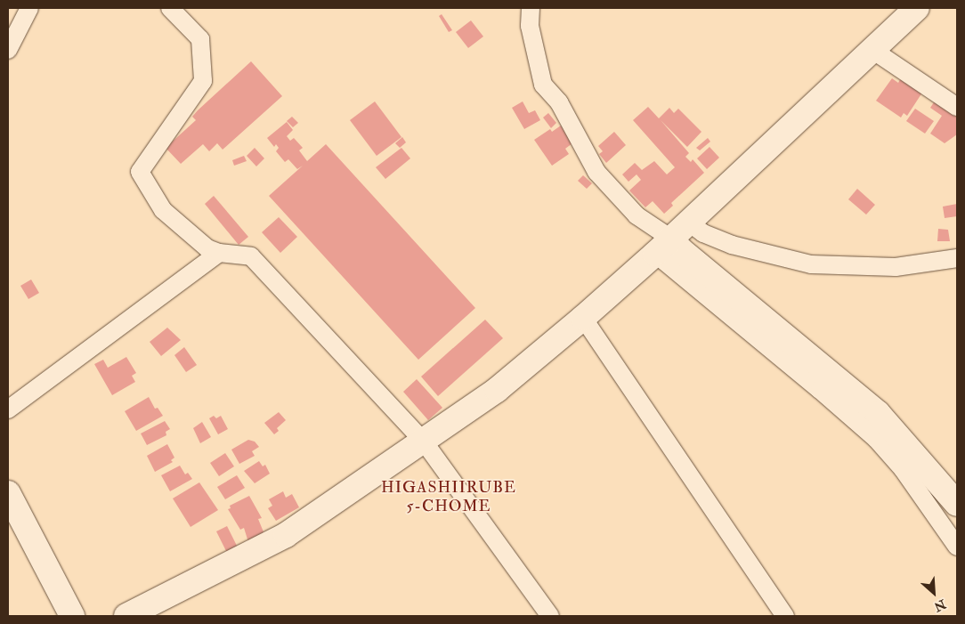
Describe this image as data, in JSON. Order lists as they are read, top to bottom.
{
  "districts": ["HIGASHIIRUBE 5-CHOME"],
  "north": "bottom right"
}
